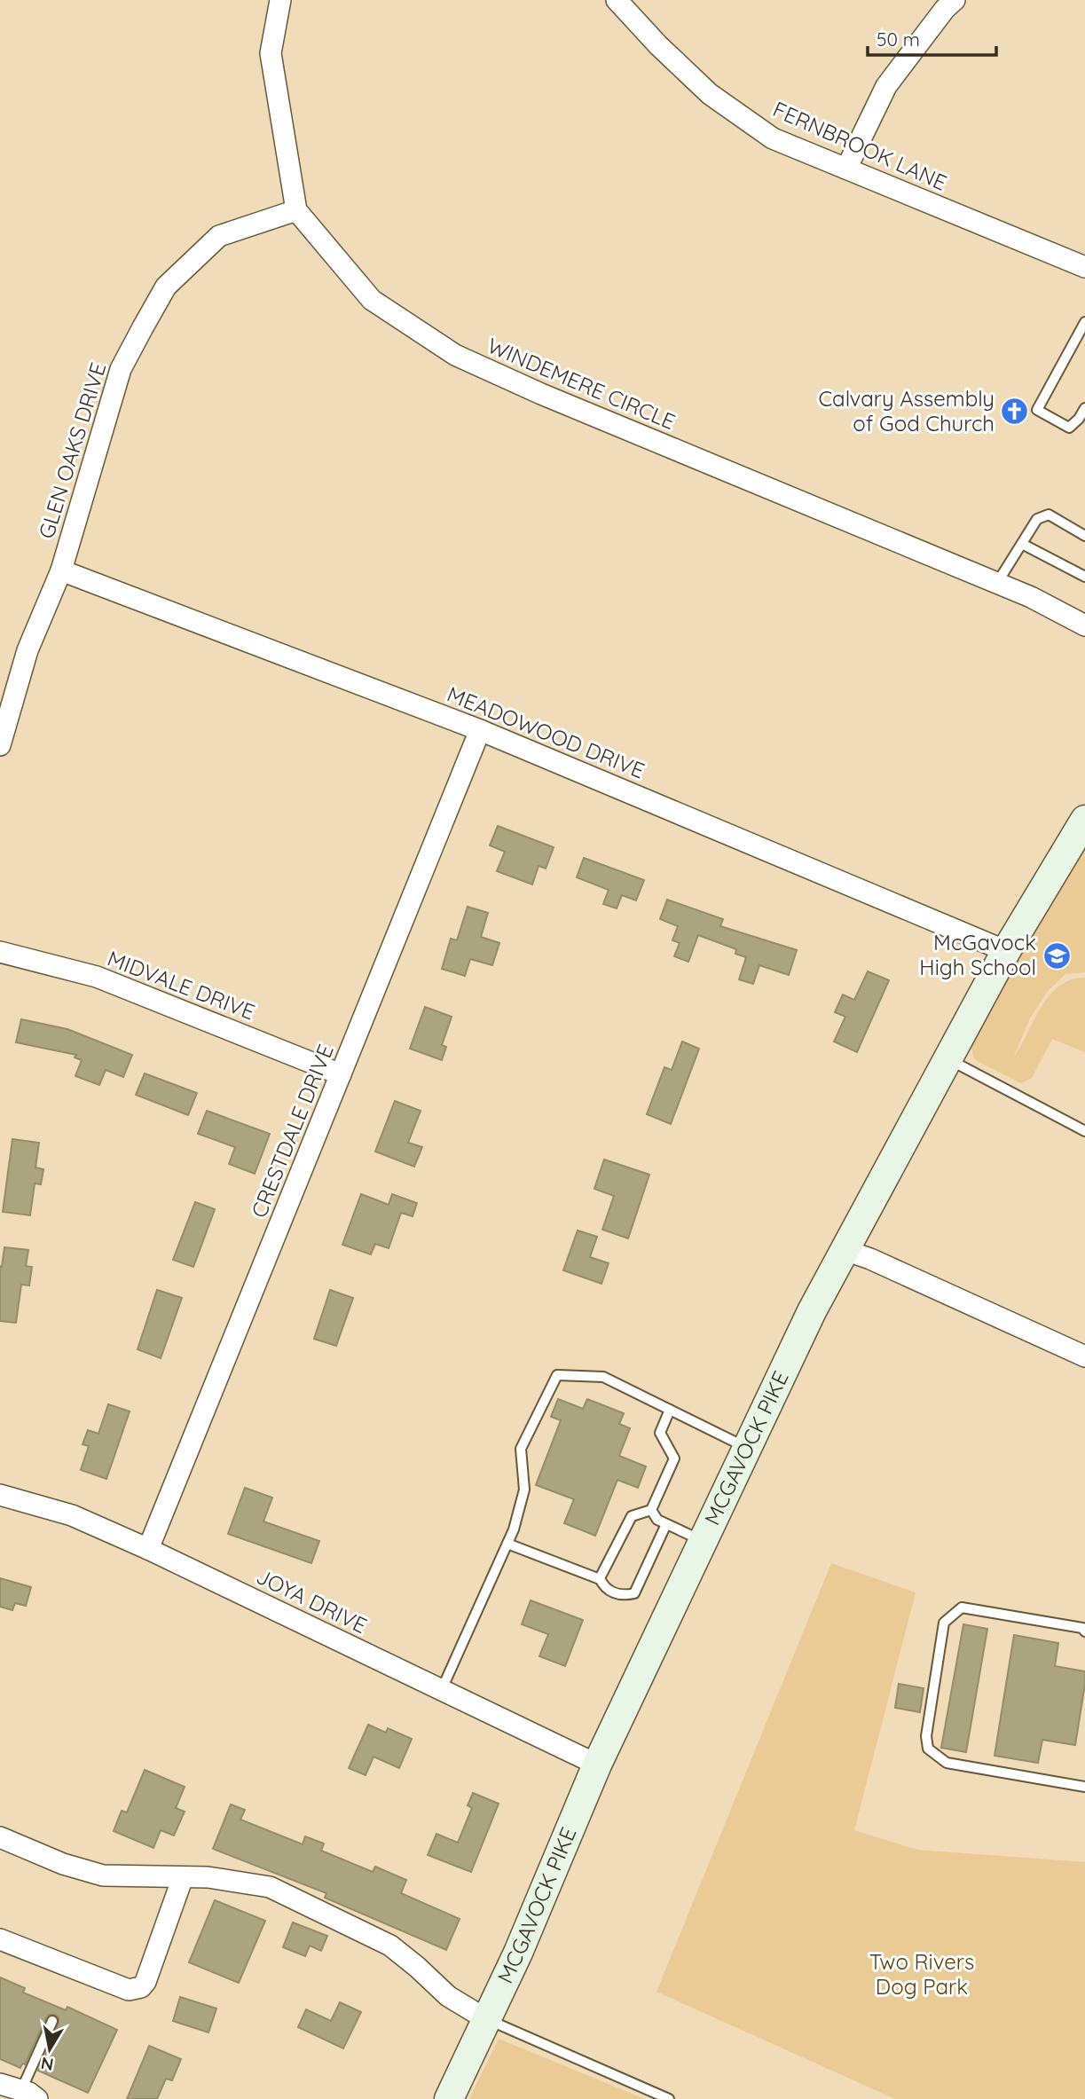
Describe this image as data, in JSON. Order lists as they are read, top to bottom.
{
  "streets": {
    "main road": ["MCGAVOCK PIKE"],
    "street": [
      "FERNBROOK LANE",
      "WINDEMERE CIRCLE",
      "GLEN OAKS DRIVE",
      "MEADOWOOD DRIVE",
      "MIDVALE DRIVE",
      "CRESTDALE DRIVE",
      "JOYA DRIVE"
    ]
  },
  "crossings": [
    ["WINDEMERE CIRCLE", "GLEN OAKS DRIVE"],
    ["GLEN OAKS DRIVE", "MEADOWOOD DRIVE"],
    ["MEADOWOOD DRIVE", "CRESTDALE DRIVE"],
    ["MEADOWOOD DRIVE", "MCGAVOCK PIKE"],
    ["MIDVALE DRIVE", "CRESTDALE DRIVE"],
    ["CRESTDALE DRIVE", "JOYA DRIVE"],
    ["MCGAVOCK PIKE", "JOYA DRIVE"]
  ],
  "parks": ["Two Rivers Dog Park"],
  "places": {
    "church": ["Calvary Assembly of God Church"],
    "school or university": ["McGavock High School"]
  },
  "scale_bar": "50 m",
  "north": "bottom"
}
